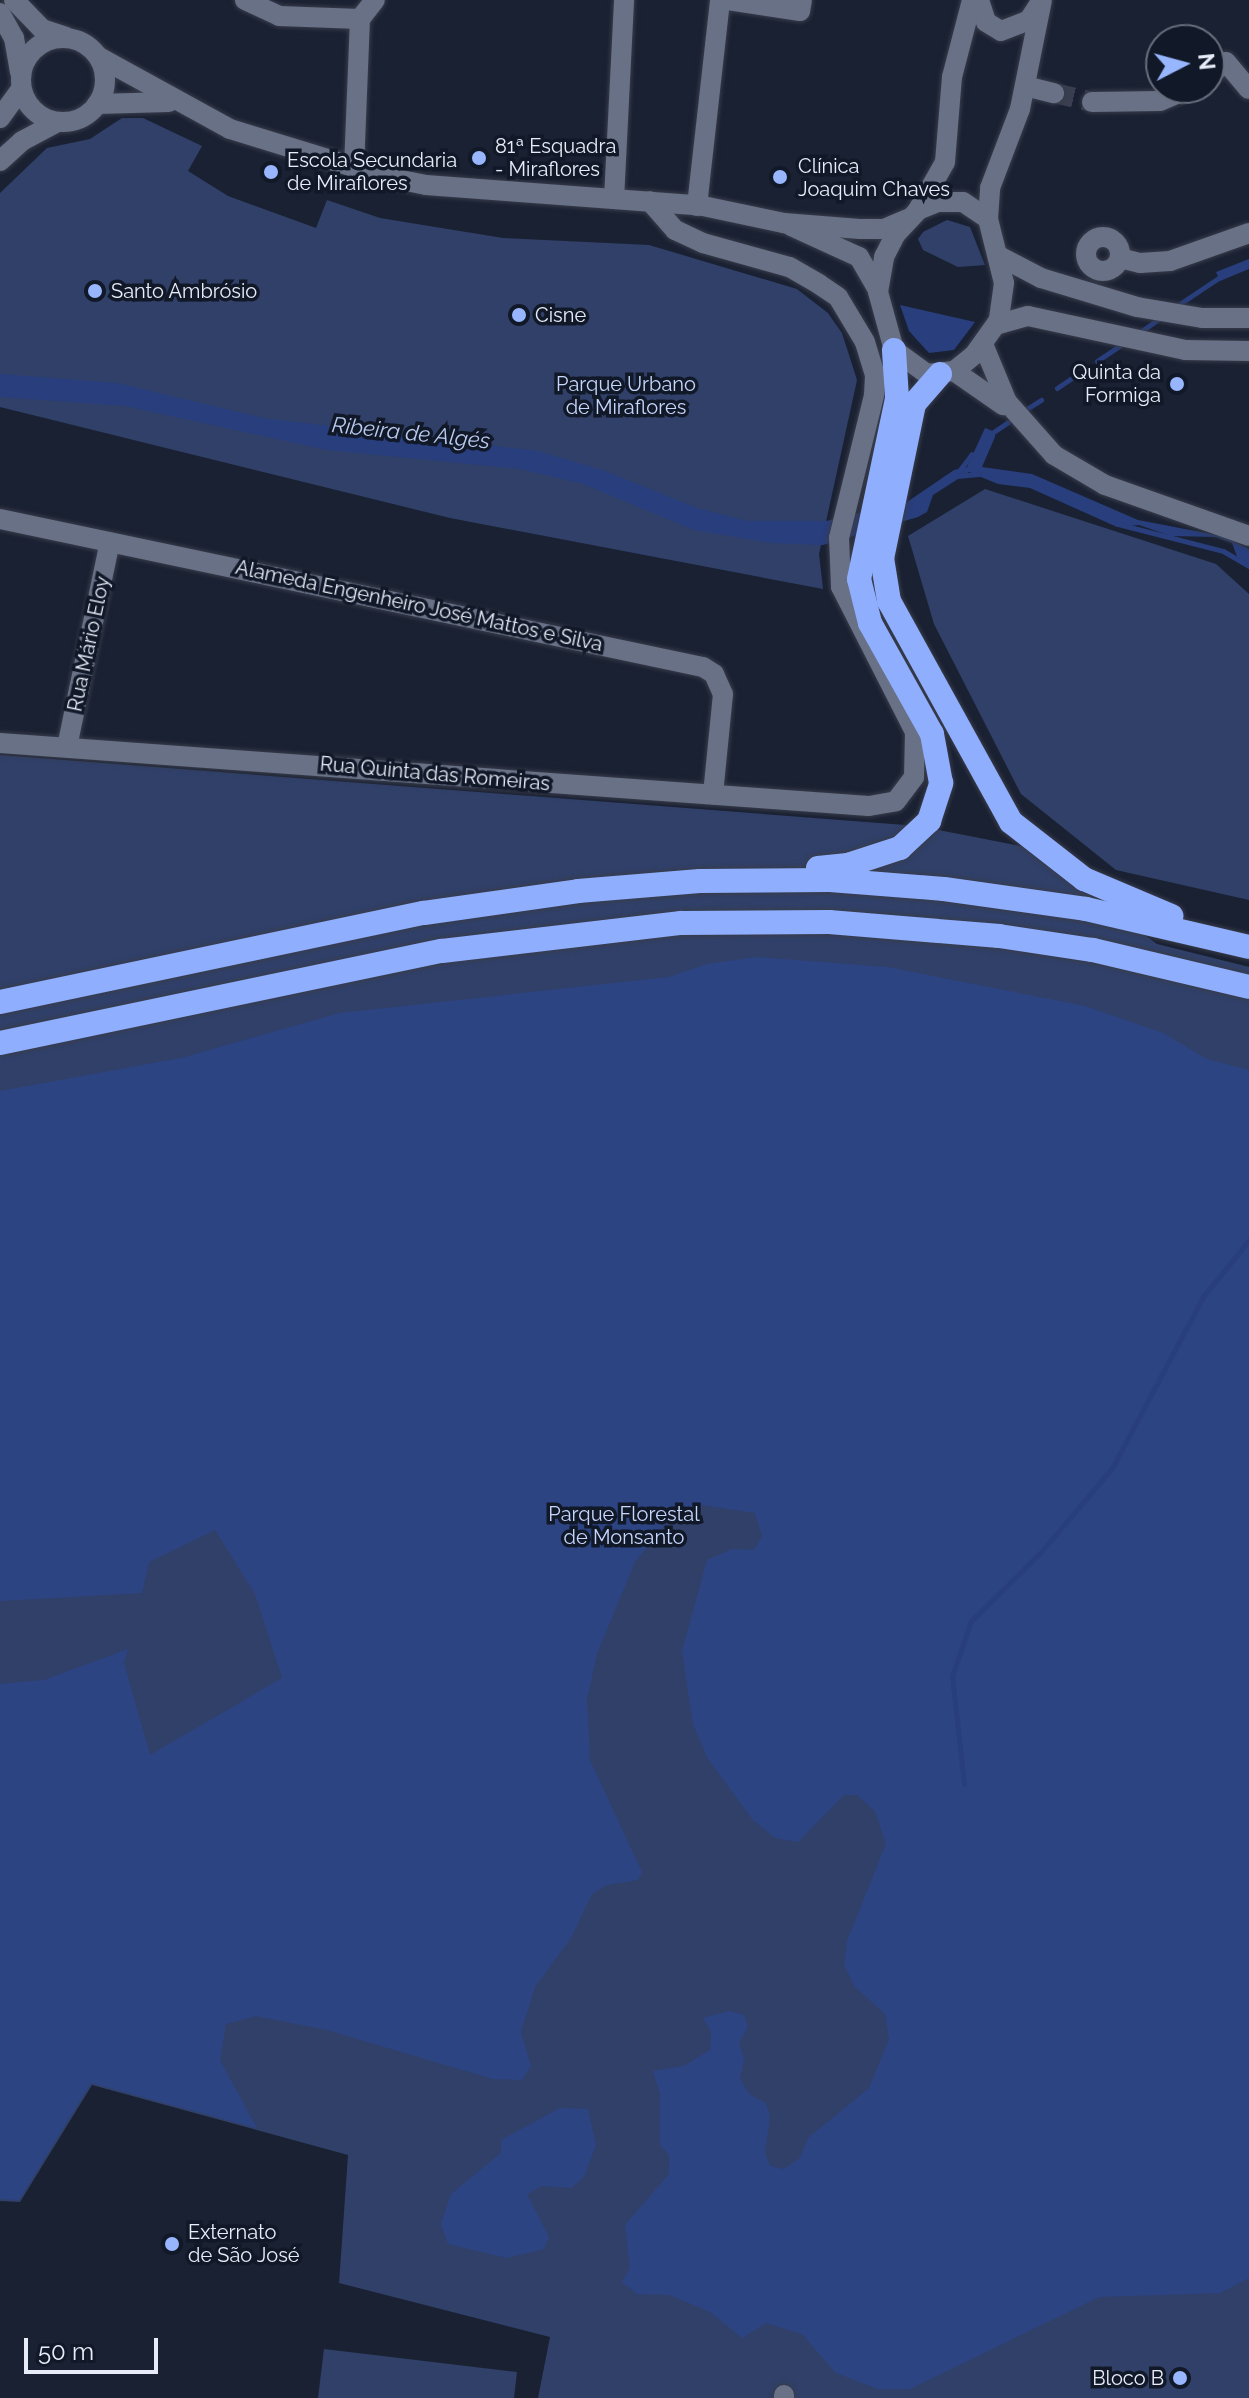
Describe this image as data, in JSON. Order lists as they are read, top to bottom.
{
  "streets": {
    "street": ["Alameda Engenheiro José Mattos e Silva", "Rua Mário Eloy", "Rua Quinta das Romeiras"]
  },
  "crossings": [
    ["Alameda Engenheiro José Mattos e Silva", "Rua Mário Eloy"],
    ["Alameda Engenheiro José Mattos e Silva", "Rua Quinta das Romeiras"],
    ["Rua Mário Eloy", "Rua Quinta das Romeiras"]
  ],
  "water": ["Ribeira de Algés"],
  "parks": ["Parque Urbano de Miraflores", "Parque Florestal de Monsanto"],
  "places": [
    "81ª Esquadra - Miraflores",
    "Escola Secundaria de Miraflores",
    "Clínica Joaquim Chaves",
    "Santo Ambrósio",
    "Cisne",
    "Quinta da Formiga",
    "Externato de São José",
    "Bloco B"
  ],
  "scale_bar": "50 m",
  "north": "right"
}
